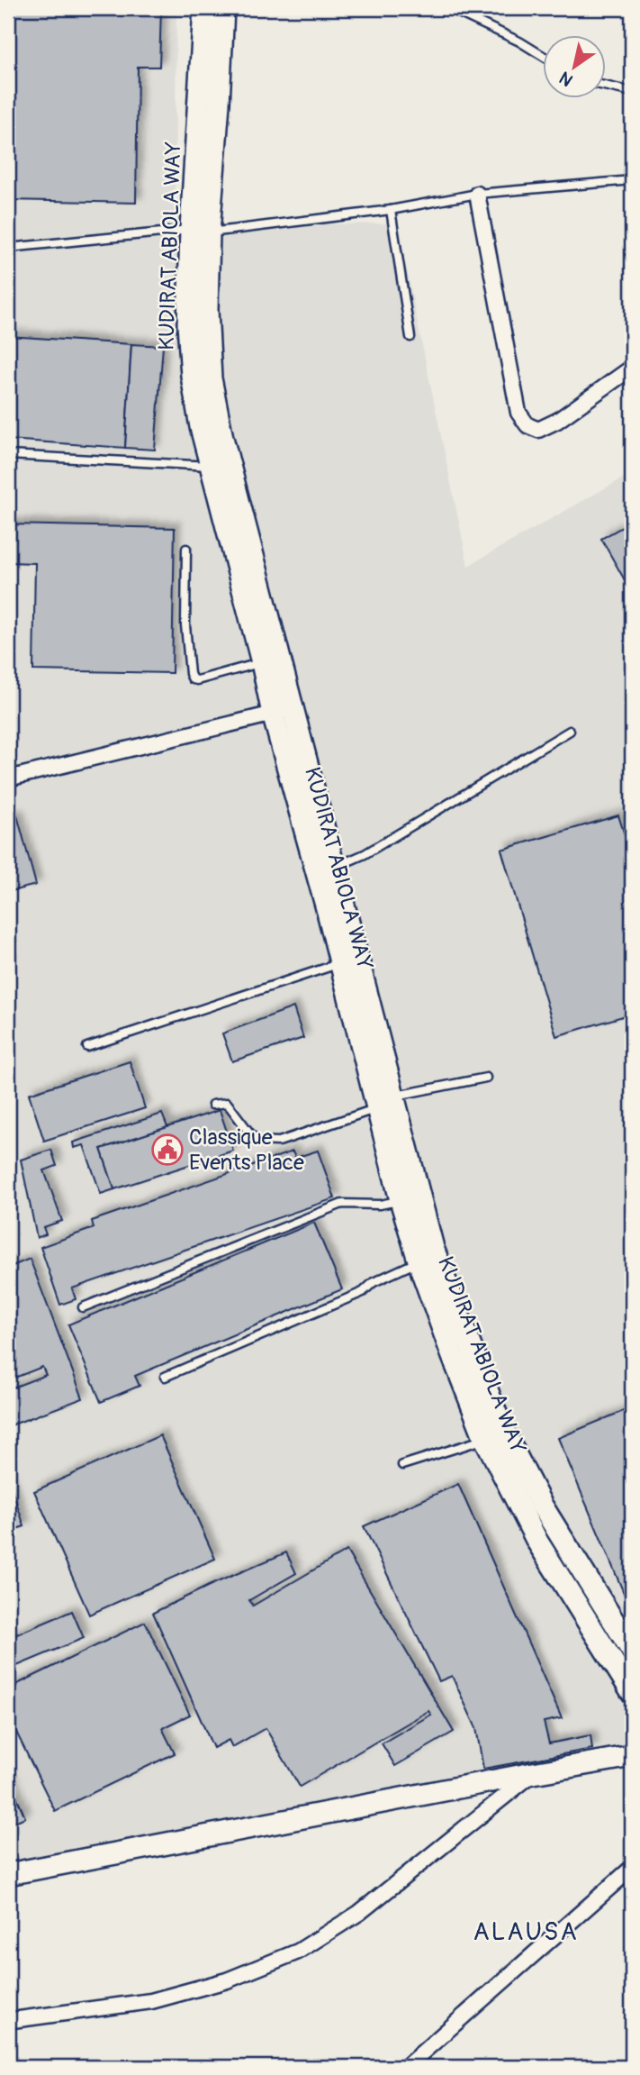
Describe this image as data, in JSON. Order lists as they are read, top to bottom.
{
  "streets": {
    "main road": ["KUDIRAT ABIOLA WAY"]
  },
  "districts": ["ALAUSA"],
  "places": {
    "public building": ["Classique Events Place"]
  },
  "north": "bottom left"
}
